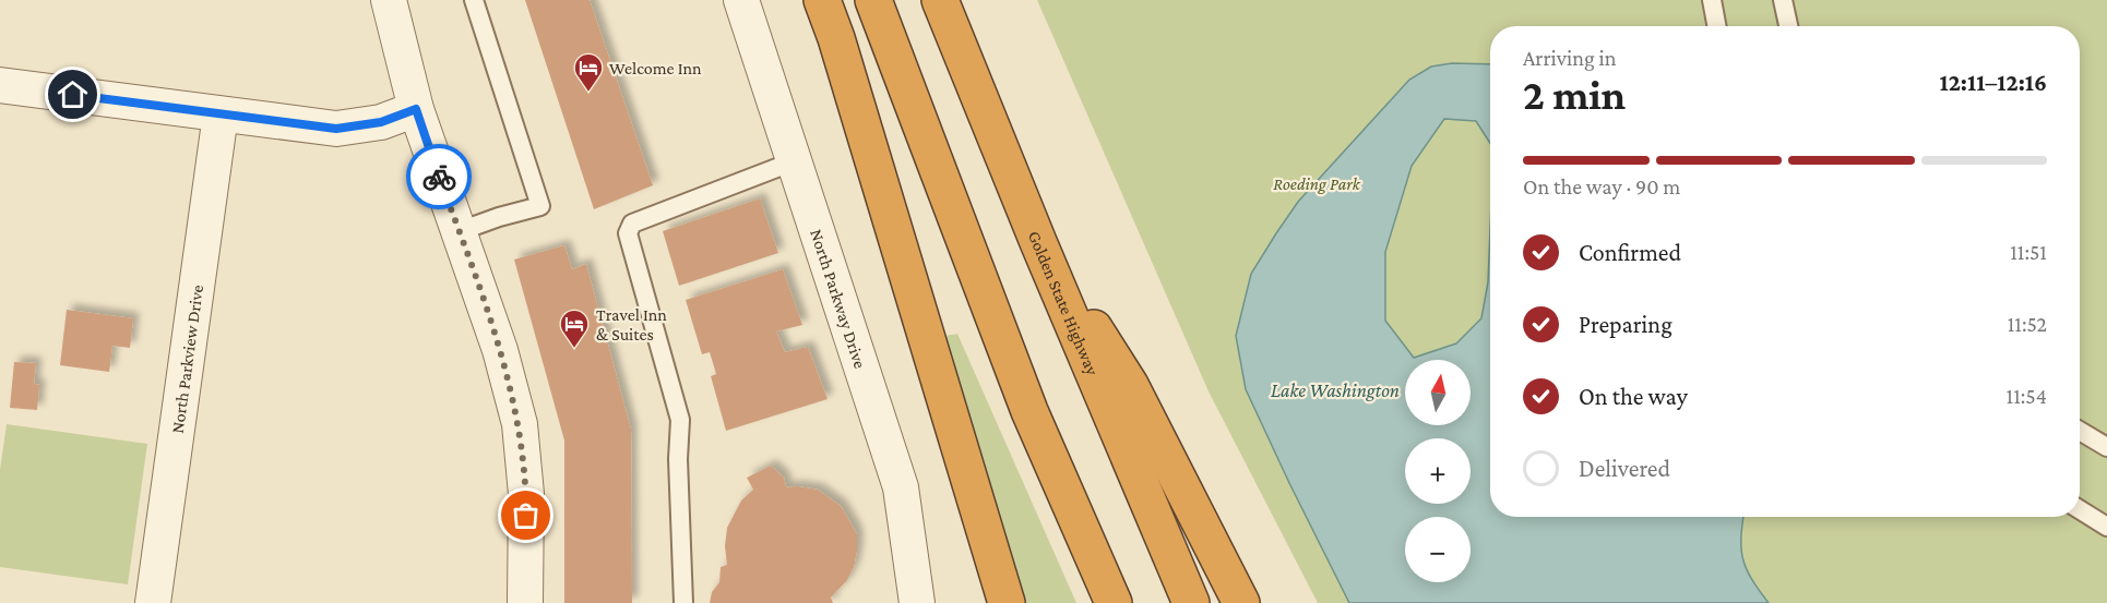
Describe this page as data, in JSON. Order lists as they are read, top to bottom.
{
  "streets": {
    "highway": ["Golden State Highway"],
    "street": ["North Parkway Drive", "North Parkview Drive"]
  },
  "water": ["Lake Washington"],
  "parks": ["Roeding Park"],
  "places": {
    "hotel": ["Welcome Inn", "Travel Inn & Suites"]
  },
  "north": "top",
  "page": {
    "heading": ["2 min", "Arriving in", "12:11–12:16"],
    "bar": "On the way · 90 m",
    "list": [
      ["Confirmed", "11:51"],
      ["Preparing", "11:52"],
      ["On the way", "11:54"],
      "Delivered"
    ],
    "map_buttons": ["+", "−"]
  }
}
